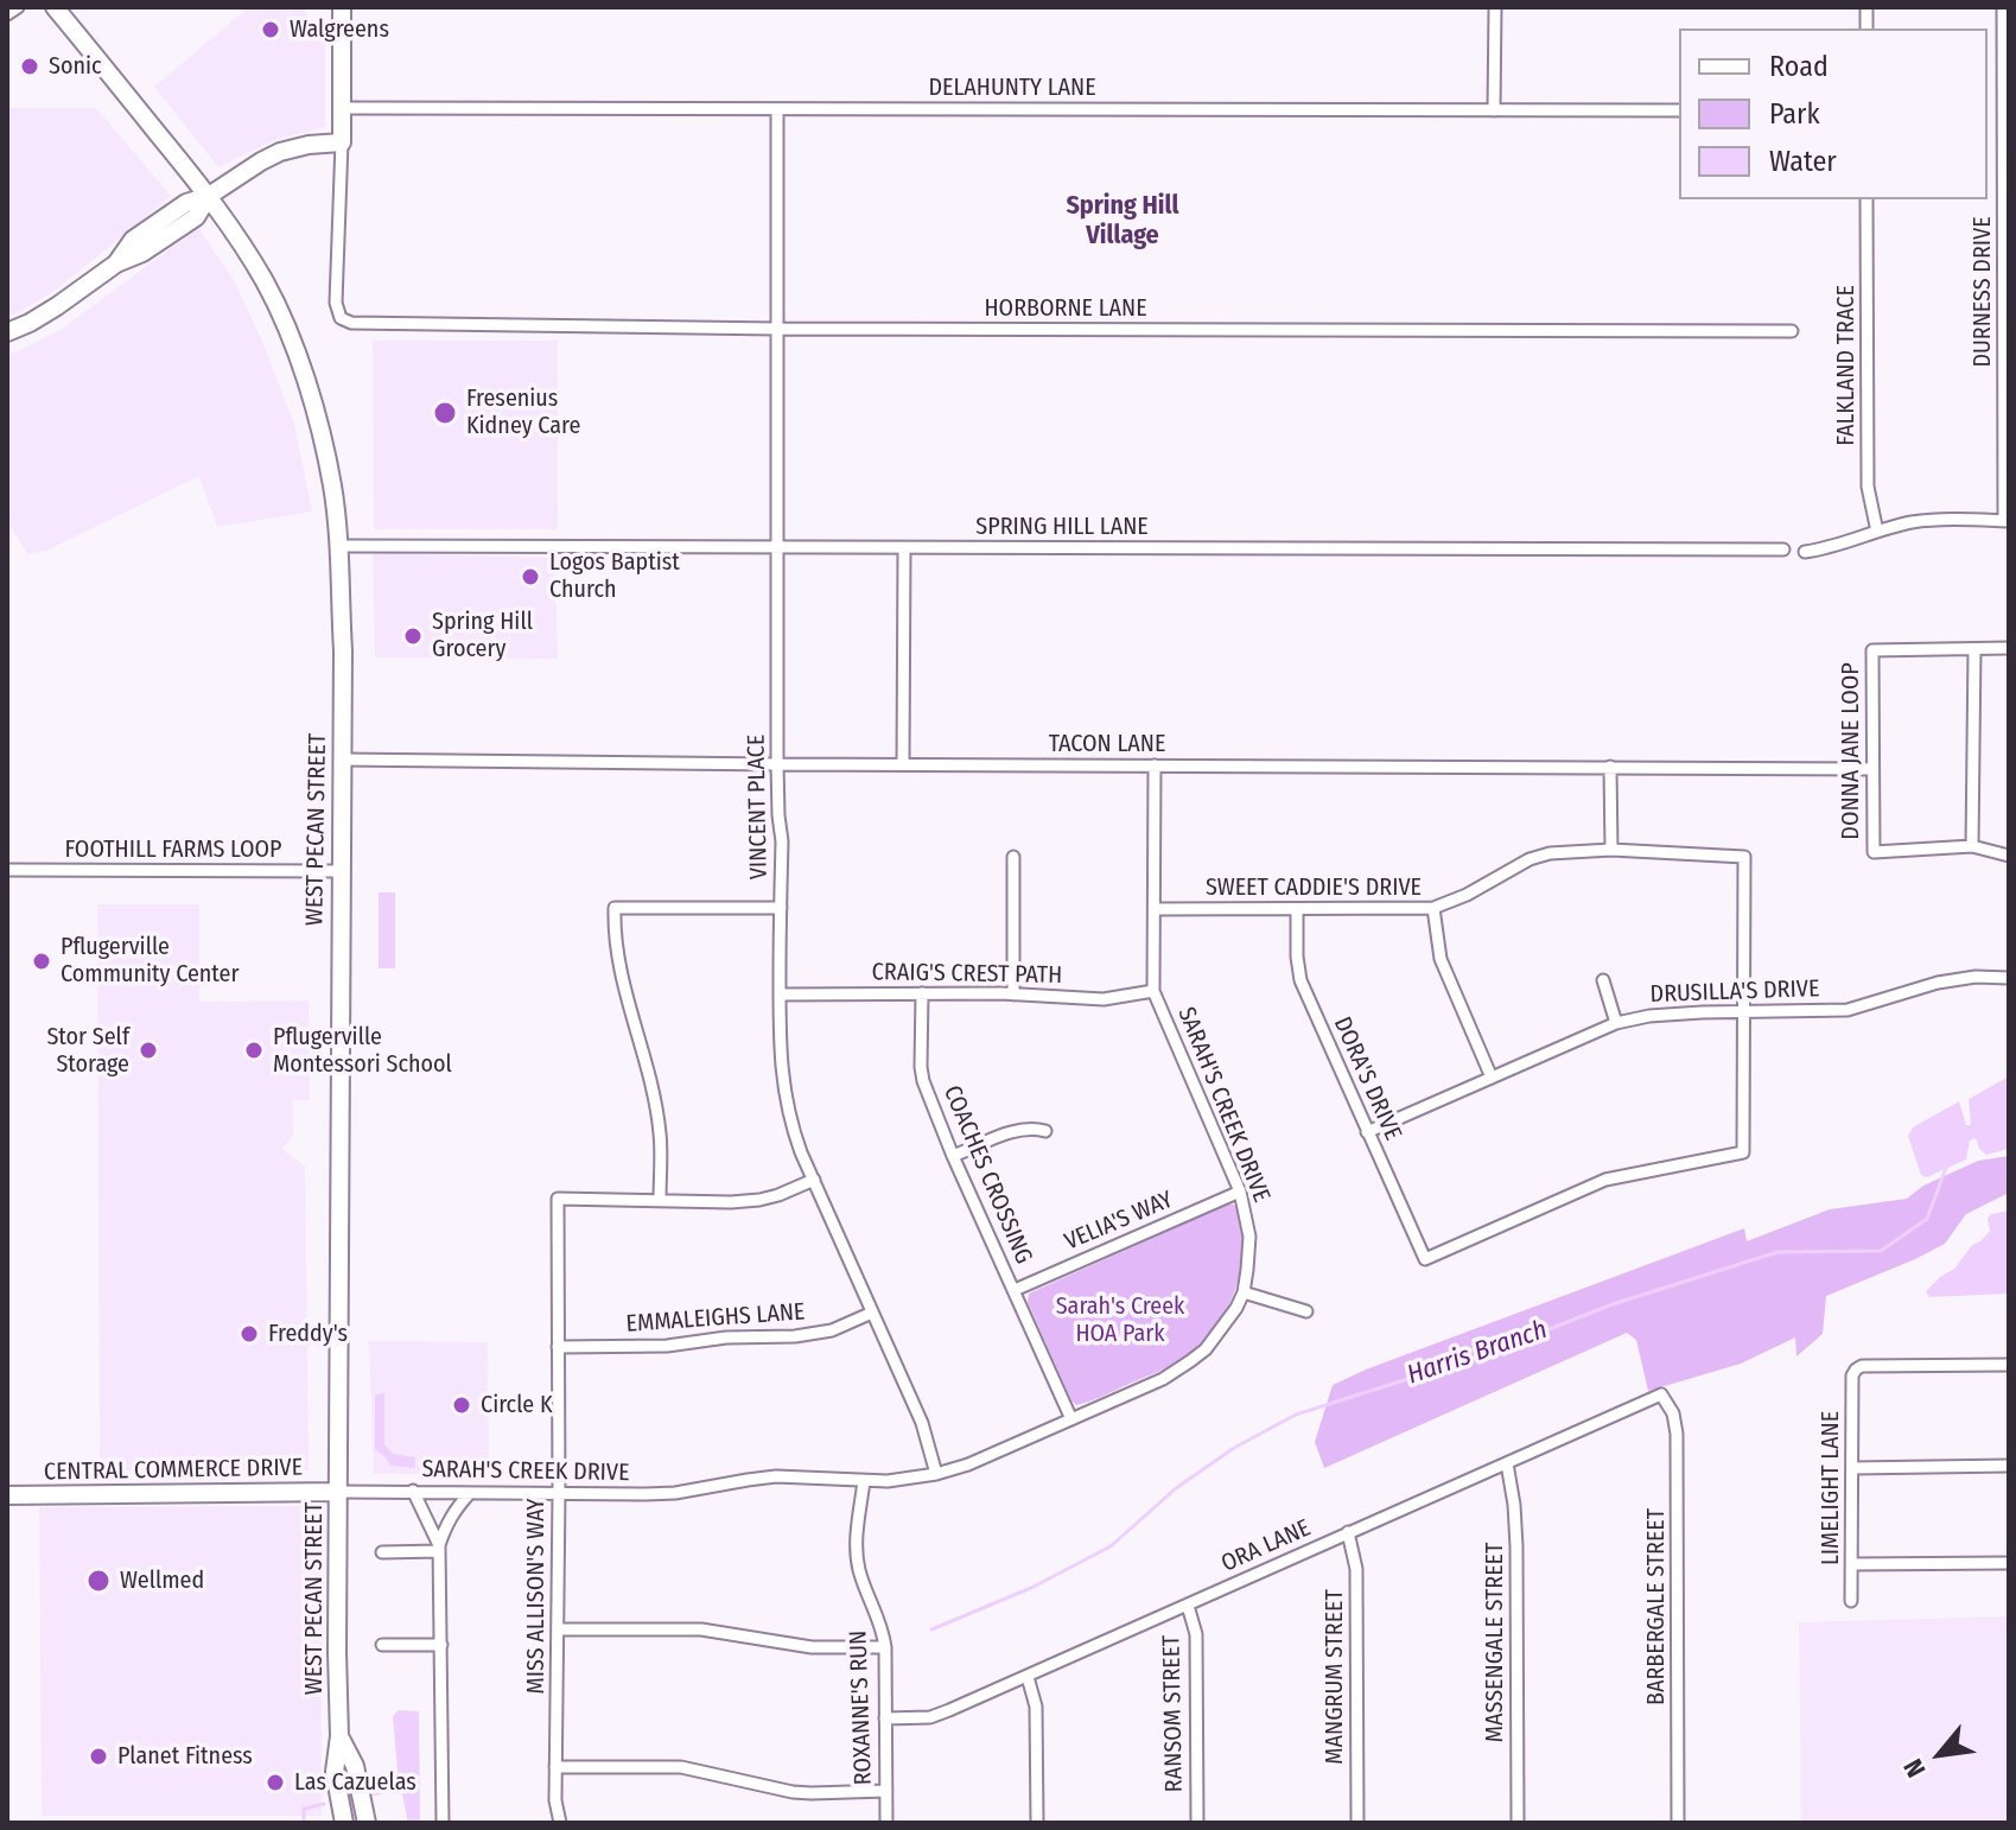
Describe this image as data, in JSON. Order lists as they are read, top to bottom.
{
  "streets": {
    "main road": ["WEST PECAN STREET", "CENTRAL COMMERCE DRIVE"],
    "street": [
      "DELAHUNTY LANE",
      "DURNESS DRIVE",
      "HORBORNE LANE",
      "FALKLAND TRACE",
      "SPRING HILL LANE",
      "TACON LANE",
      "DONNA JANE LOOP",
      "VINCENT PLACE",
      "FOOTHILL FARMS LOOP",
      "SWEET CADDIE'S DRIVE",
      "CRAIG'S CREST PATH",
      "DRUSILLA'S DRIVE",
      "DORA'S DRIVE",
      "SARAH'S CREEK DRIVE",
      "COACHES CROSSING",
      "VELIA'S WAY",
      "EMMALEIGHS LANE",
      "LIMELIGHT LANE",
      "ORA LANE",
      "MISS ALLISON'S WAY",
      "BARBERGALE STREET",
      "MASSENGALE STREET",
      "MANGRUM STREET",
      "ROXANNE'S RUN",
      "RANSOM STREET"
    ]
  },
  "crossings": [
    ["DELAHUNTY LANE", "VINCENT PLACE"],
    ["HORBORNE LANE", "VINCENT PLACE"],
    ["SPRING HILL LANE", "VINCENT PLACE"],
    ["SPRING HILL LANE", "WEST PECAN STREET"],
    ["TACON LANE", "DONNA JANE LOOP"],
    ["TACON LANE", "VINCENT PLACE"],
    ["TACON LANE", "WEST PECAN STREET"],
    ["TACON LANE", "SARAH'S CREEK DRIVE"],
    ["VINCENT PLACE", "CRAIG'S CREST PATH"],
    ["VINCENT PLACE", "SARAH'S CREEK DRIVE"],
    ["VINCENT PLACE", "EMMALEIGHS LANE"],
    ["WEST PECAN STREET", "FOOTHILL FARMS LOOP"],
    ["WEST PECAN STREET", "SARAH'S CREEK DRIVE"],
    ["WEST PECAN STREET", "CENTRAL COMMERCE DRIVE"],
    ["SWEET CADDIE'S DRIVE", "DRUSILLA'S DRIVE"],
    ["SWEET CADDIE'S DRIVE", "DORA'S DRIVE"],
    ["SWEET CADDIE'S DRIVE", "SARAH'S CREEK DRIVE"],
    ["CRAIG'S CREST PATH", "SARAH'S CREEK DRIVE"],
    ["CRAIG'S CREST PATH", "COACHES CROSSING"],
    ["DRUSILLA'S DRIVE", "DORA'S DRIVE"],
    ["SARAH'S CREEK DRIVE", "COACHES CROSSING"],
    ["SARAH'S CREEK DRIVE", "VELIA'S WAY"],
    ["SARAH'S CREEK DRIVE", "CENTRAL COMMERCE DRIVE"],
    ["SARAH'S CREEK DRIVE", "MISS ALLISON'S WAY"],
    ["SARAH'S CREEK DRIVE", "ROXANNE'S RUN"],
    ["COACHES CROSSING", "VELIA'S WAY"],
    ["EMMALEIGHS LANE", "MISS ALLISON'S WAY"],
    ["ORA LANE", "BARBERGALE STREET"],
    ["ORA LANE", "MASSENGALE STREET"],
    ["ORA LANE", "MANGRUM STREET"],
    ["ORA LANE", "ROXANNE'S RUN"],
    ["ORA LANE", "RANSOM STREET"]
  ],
  "districts": ["Spring Hill Village"],
  "water": ["Harris Branch"],
  "parks": ["Sarah's Creek HOA Park"],
  "places": [
    "Walgreens",
    "Sonic",
    "Fresenius Kidney Care",
    "Logos Baptist Church",
    "Spring Hill Grocery",
    "Pflugerville Community Center",
    "Stor Self Storage",
    "Pflugerville Montessori School",
    "Freddy's",
    "Circle K",
    "Wellmed",
    "Planet Fitness",
    "Las Cazuelas"
  ],
  "legend": ["Road", "Park", "Water"],
  "north": "bottom left"
}
